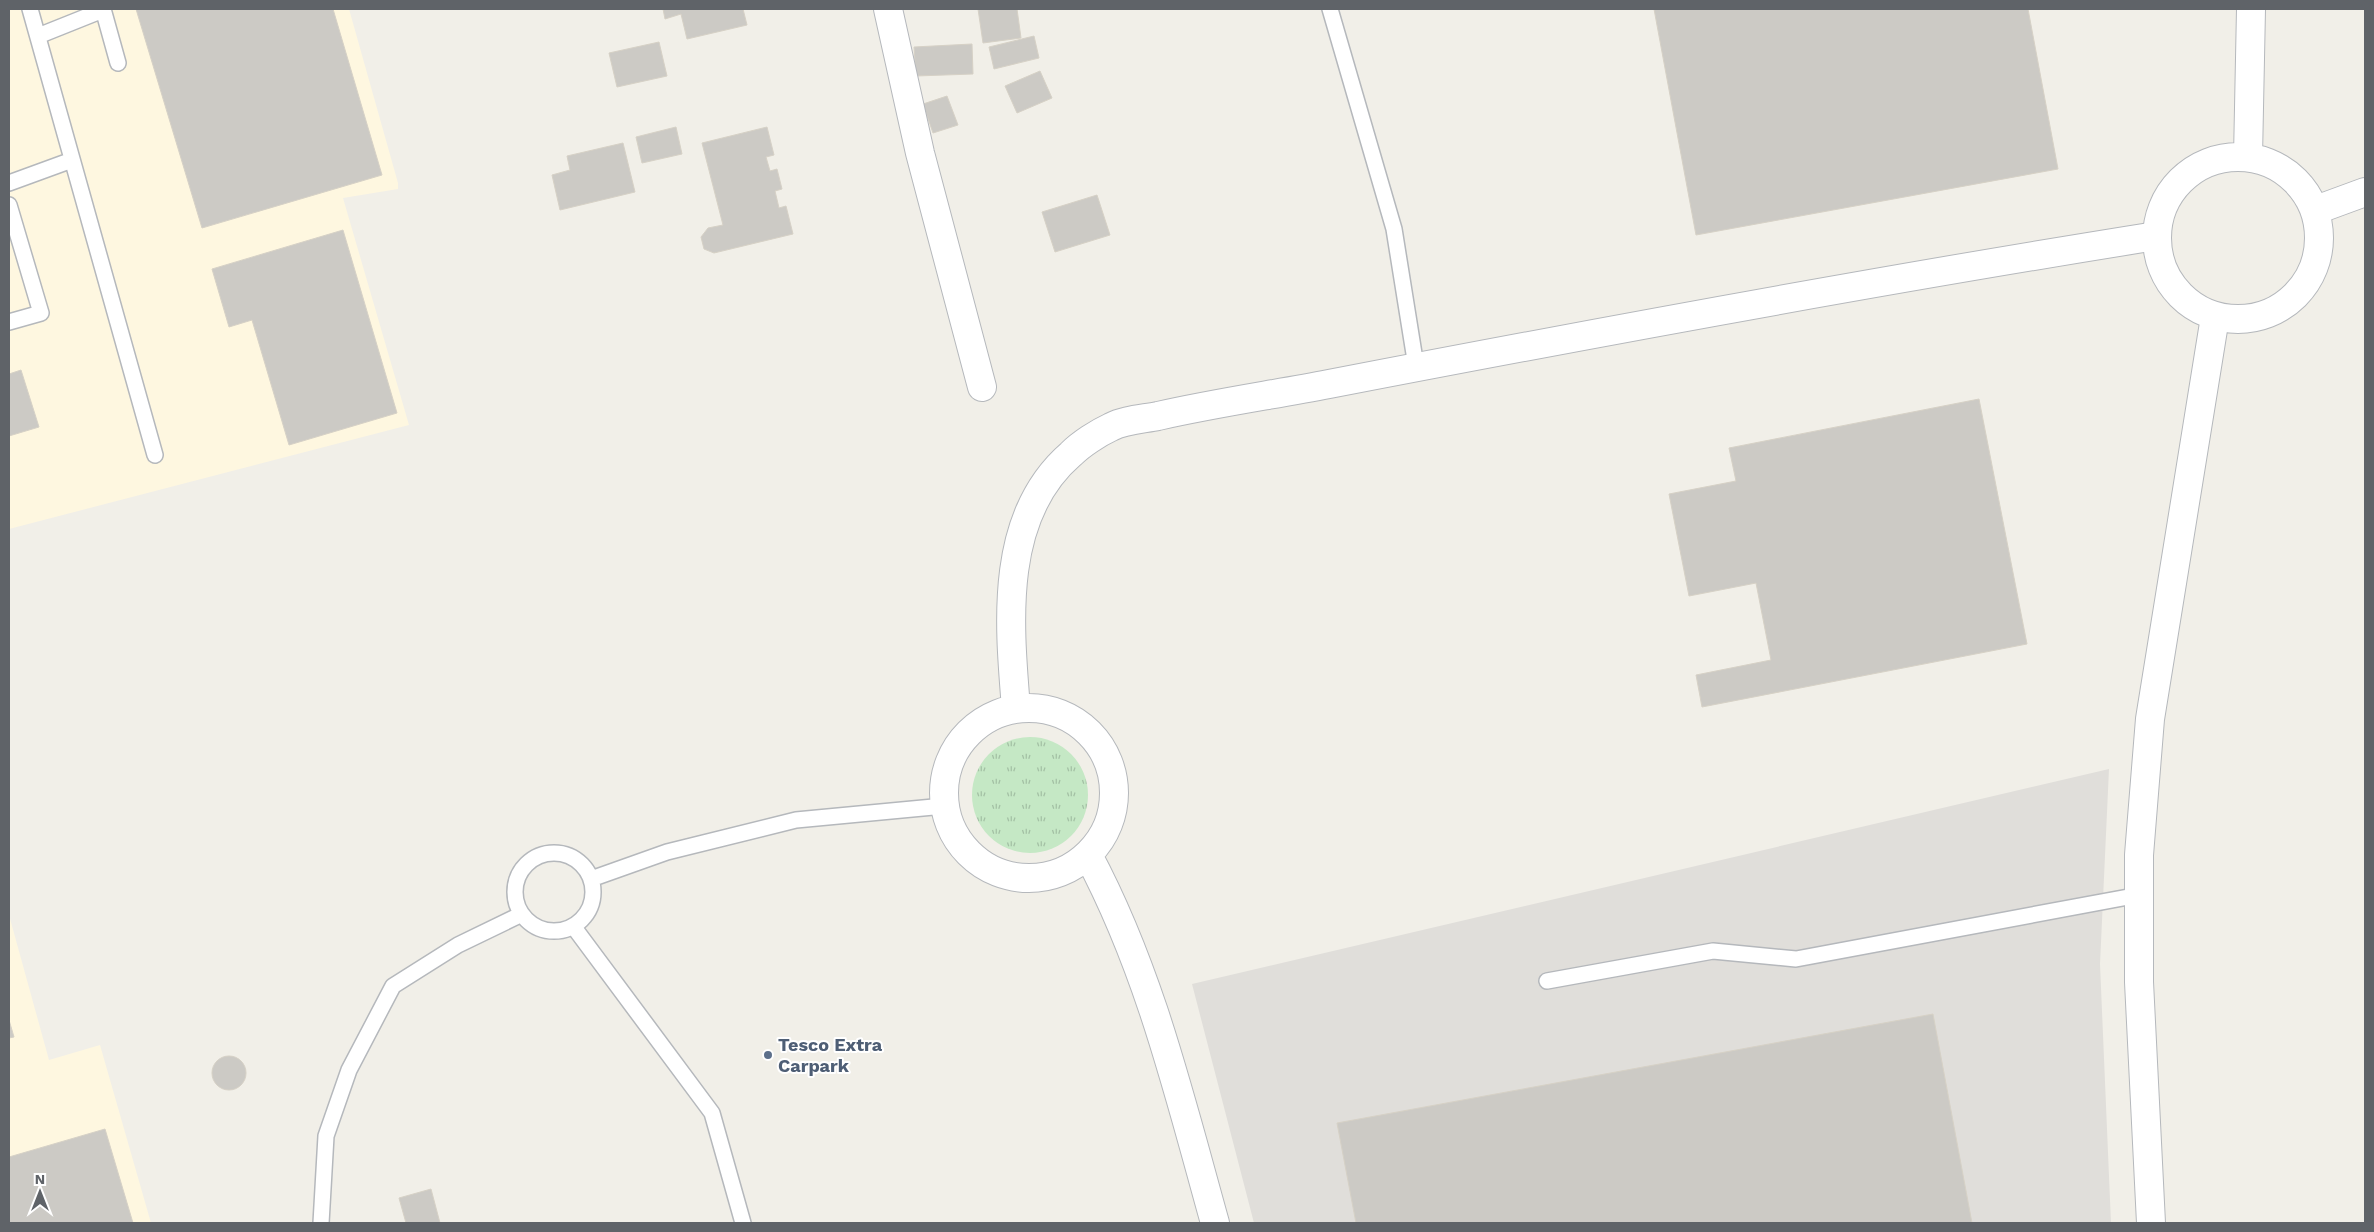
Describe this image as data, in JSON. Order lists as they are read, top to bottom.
{
  "places": ["Tesco Extra Carpark"],
  "north": "top"
}
